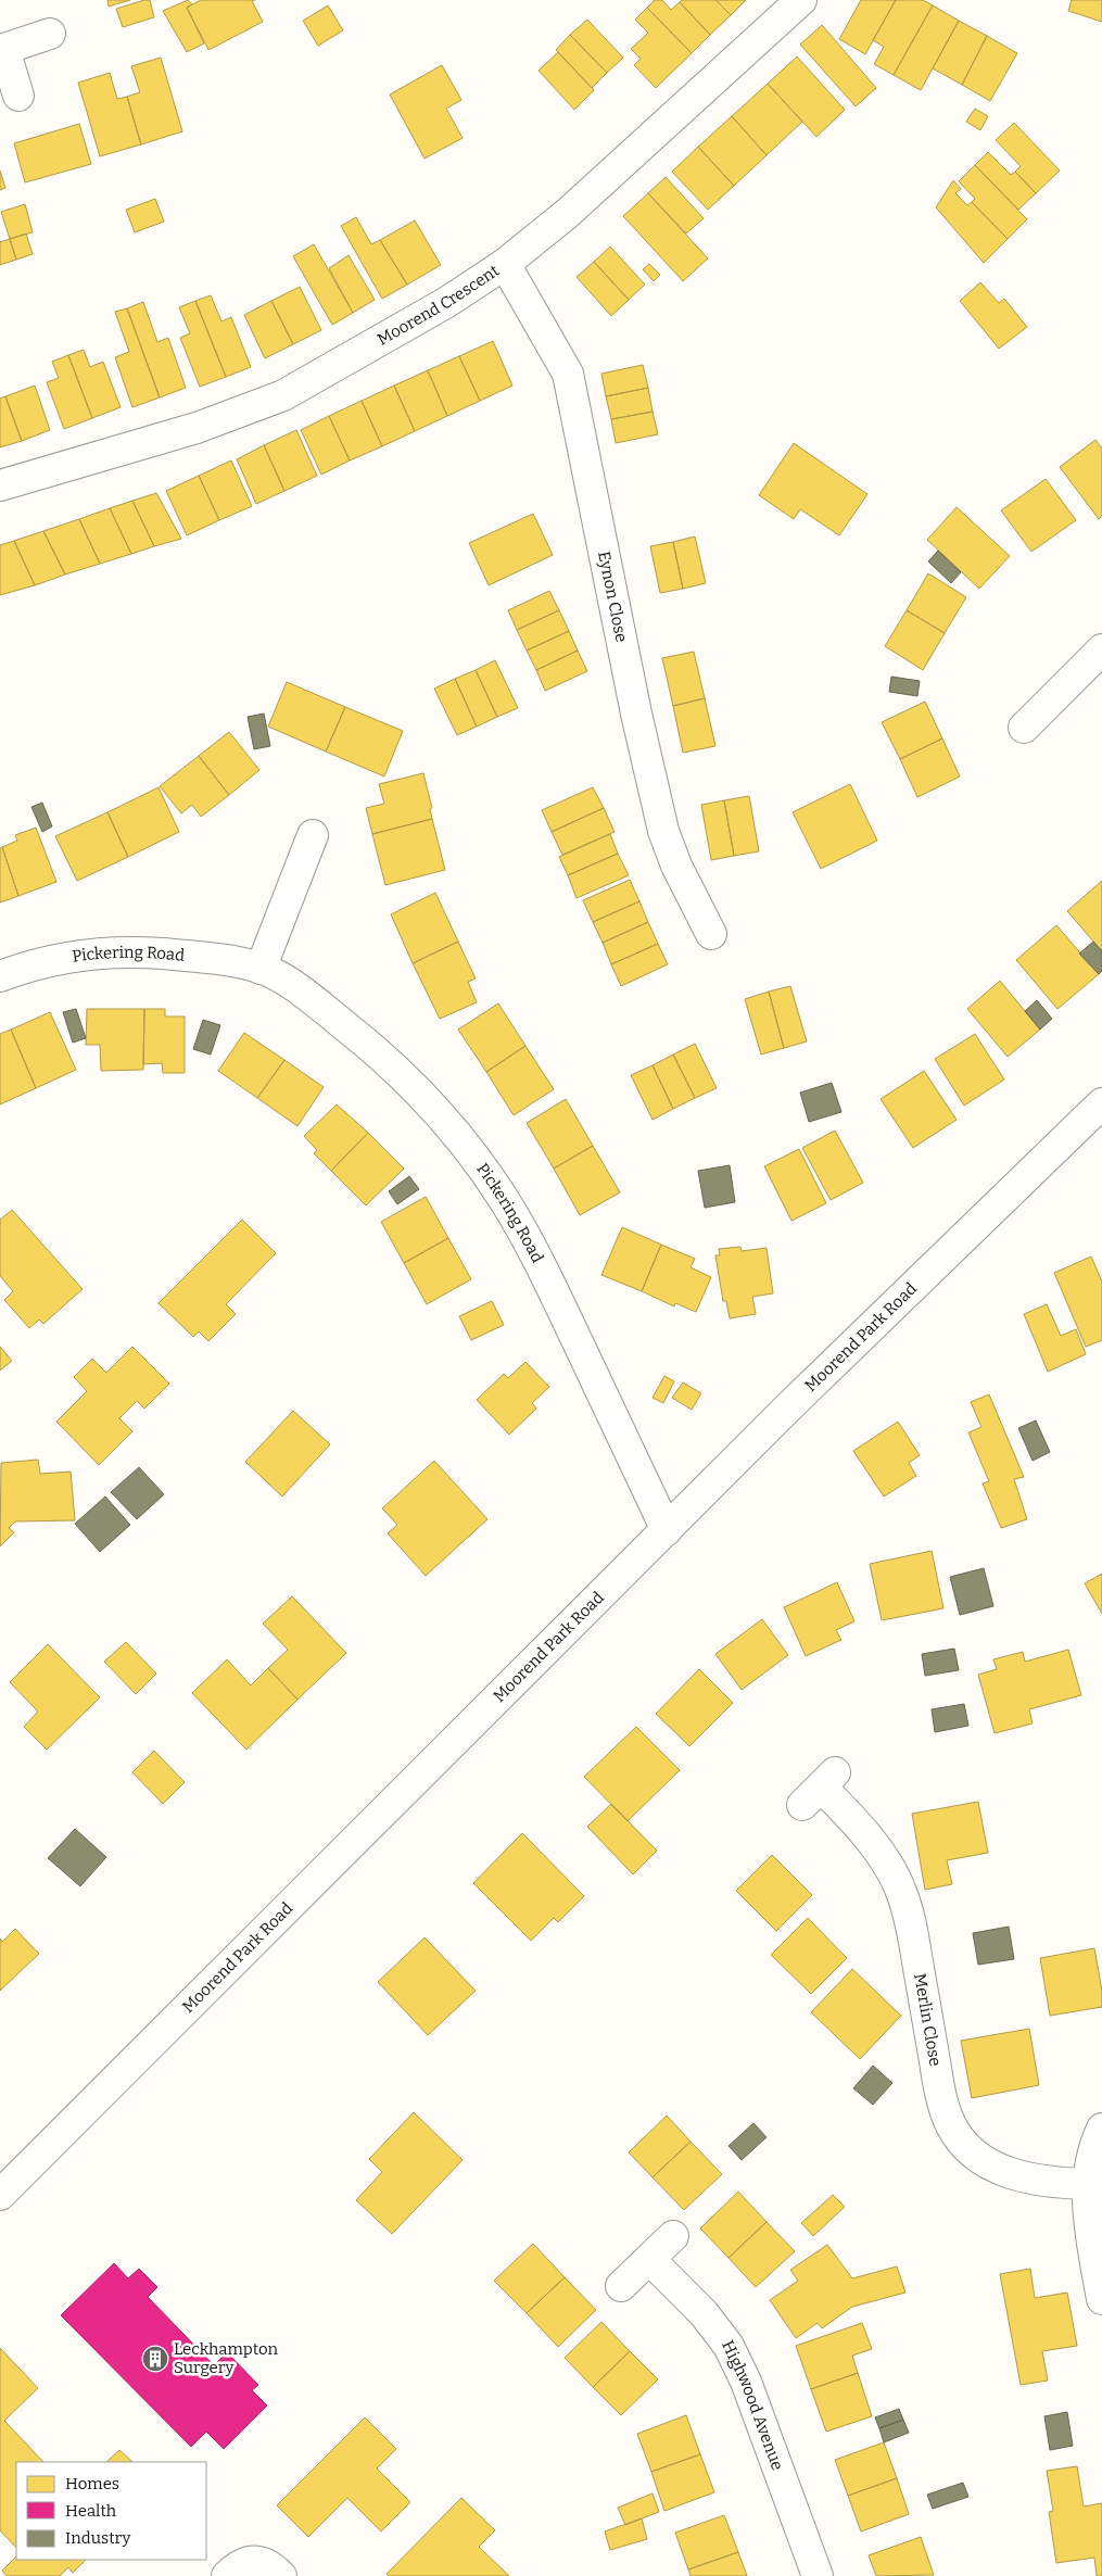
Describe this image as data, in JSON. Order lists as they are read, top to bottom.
{
  "streets": {
    "street": [
      "Moorend Crescent",
      "Eynon Close",
      "Pickering Road",
      "Moorend Park Road",
      "Merlin Close",
      "Highwood Avenue"
    ]
  },
  "crossings": [
    ["Moorend Crescent", "Eynon Close"],
    ["Pickering Road", "Moorend Park Road"]
  ],
  "places": {
    "building": ["Leckhampton Surgery"]
  },
  "legend": ["Homes", "Health", "Industry"]
}
